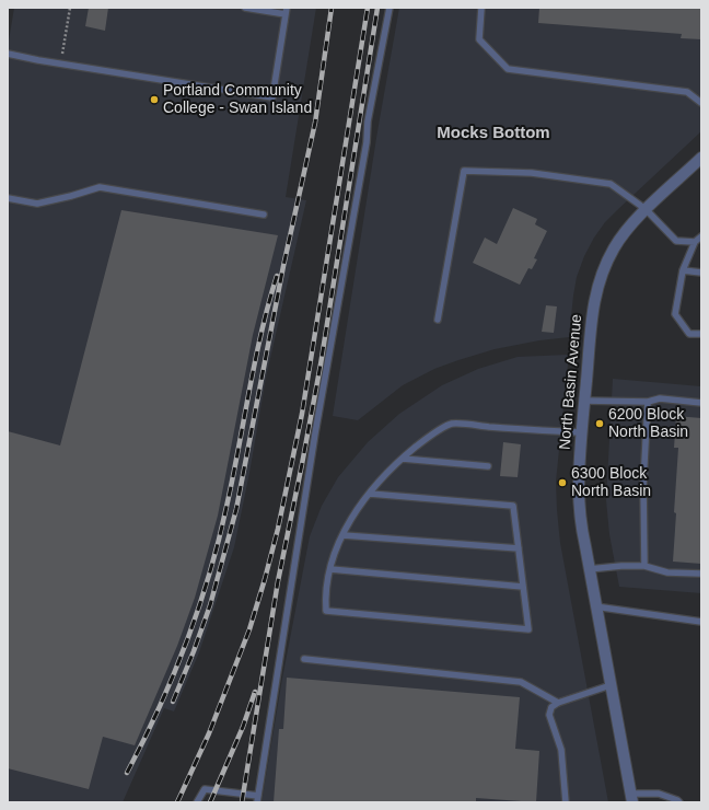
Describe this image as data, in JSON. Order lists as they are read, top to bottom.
{
  "streets": {
    "street": ["North Basin Avenue"]
  },
  "districts": ["Mocks Bottom"],
  "places": ["Portland Community College - Swan Island", "6200 Block North Basin", "6300 Block North Basin"]
}
